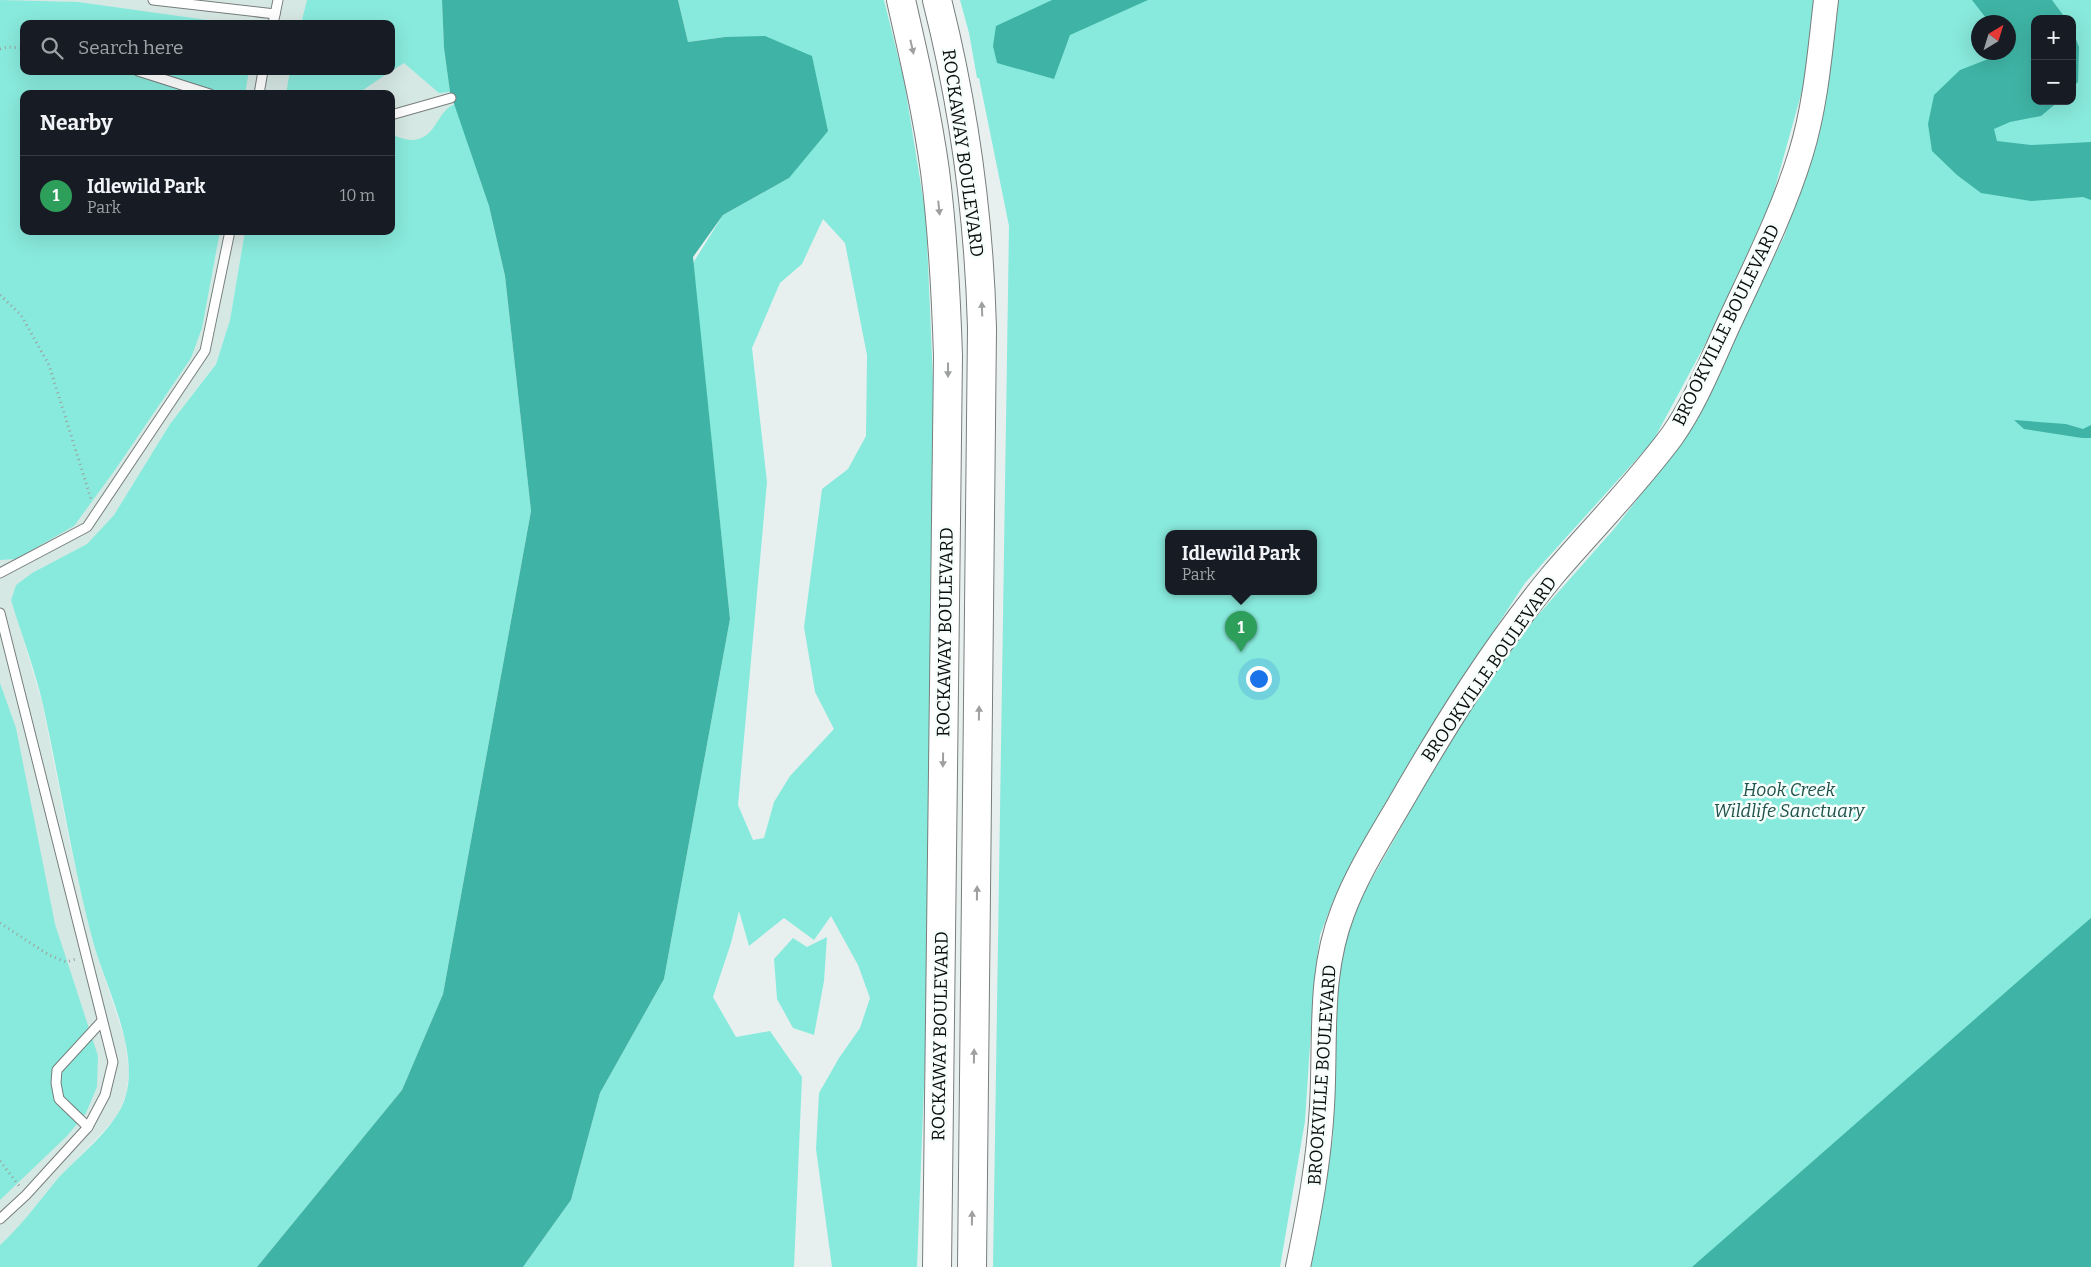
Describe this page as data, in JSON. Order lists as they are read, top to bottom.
{
  "streets": {
    "highway": ["ROCKAWAY BOULEVARD"],
    "street": ["BROOKVILLE BOULEVARD"]
  },
  "parks": ["Hook Creek Wildlife Sanctuary"],
  "north": "top right",
  "page": {
    "map_buttons": ["+", "−"],
    "search": "Search here",
    "heading": "Nearby",
    "list": [
      {
        "mark": "1",
        "name": "Idlewild Park",
        "note": "Park",
        "value": "10 m"
      }
    ],
    "popup": ["Idlewild Park", "Park"],
    "pins": "1"
  }
}
